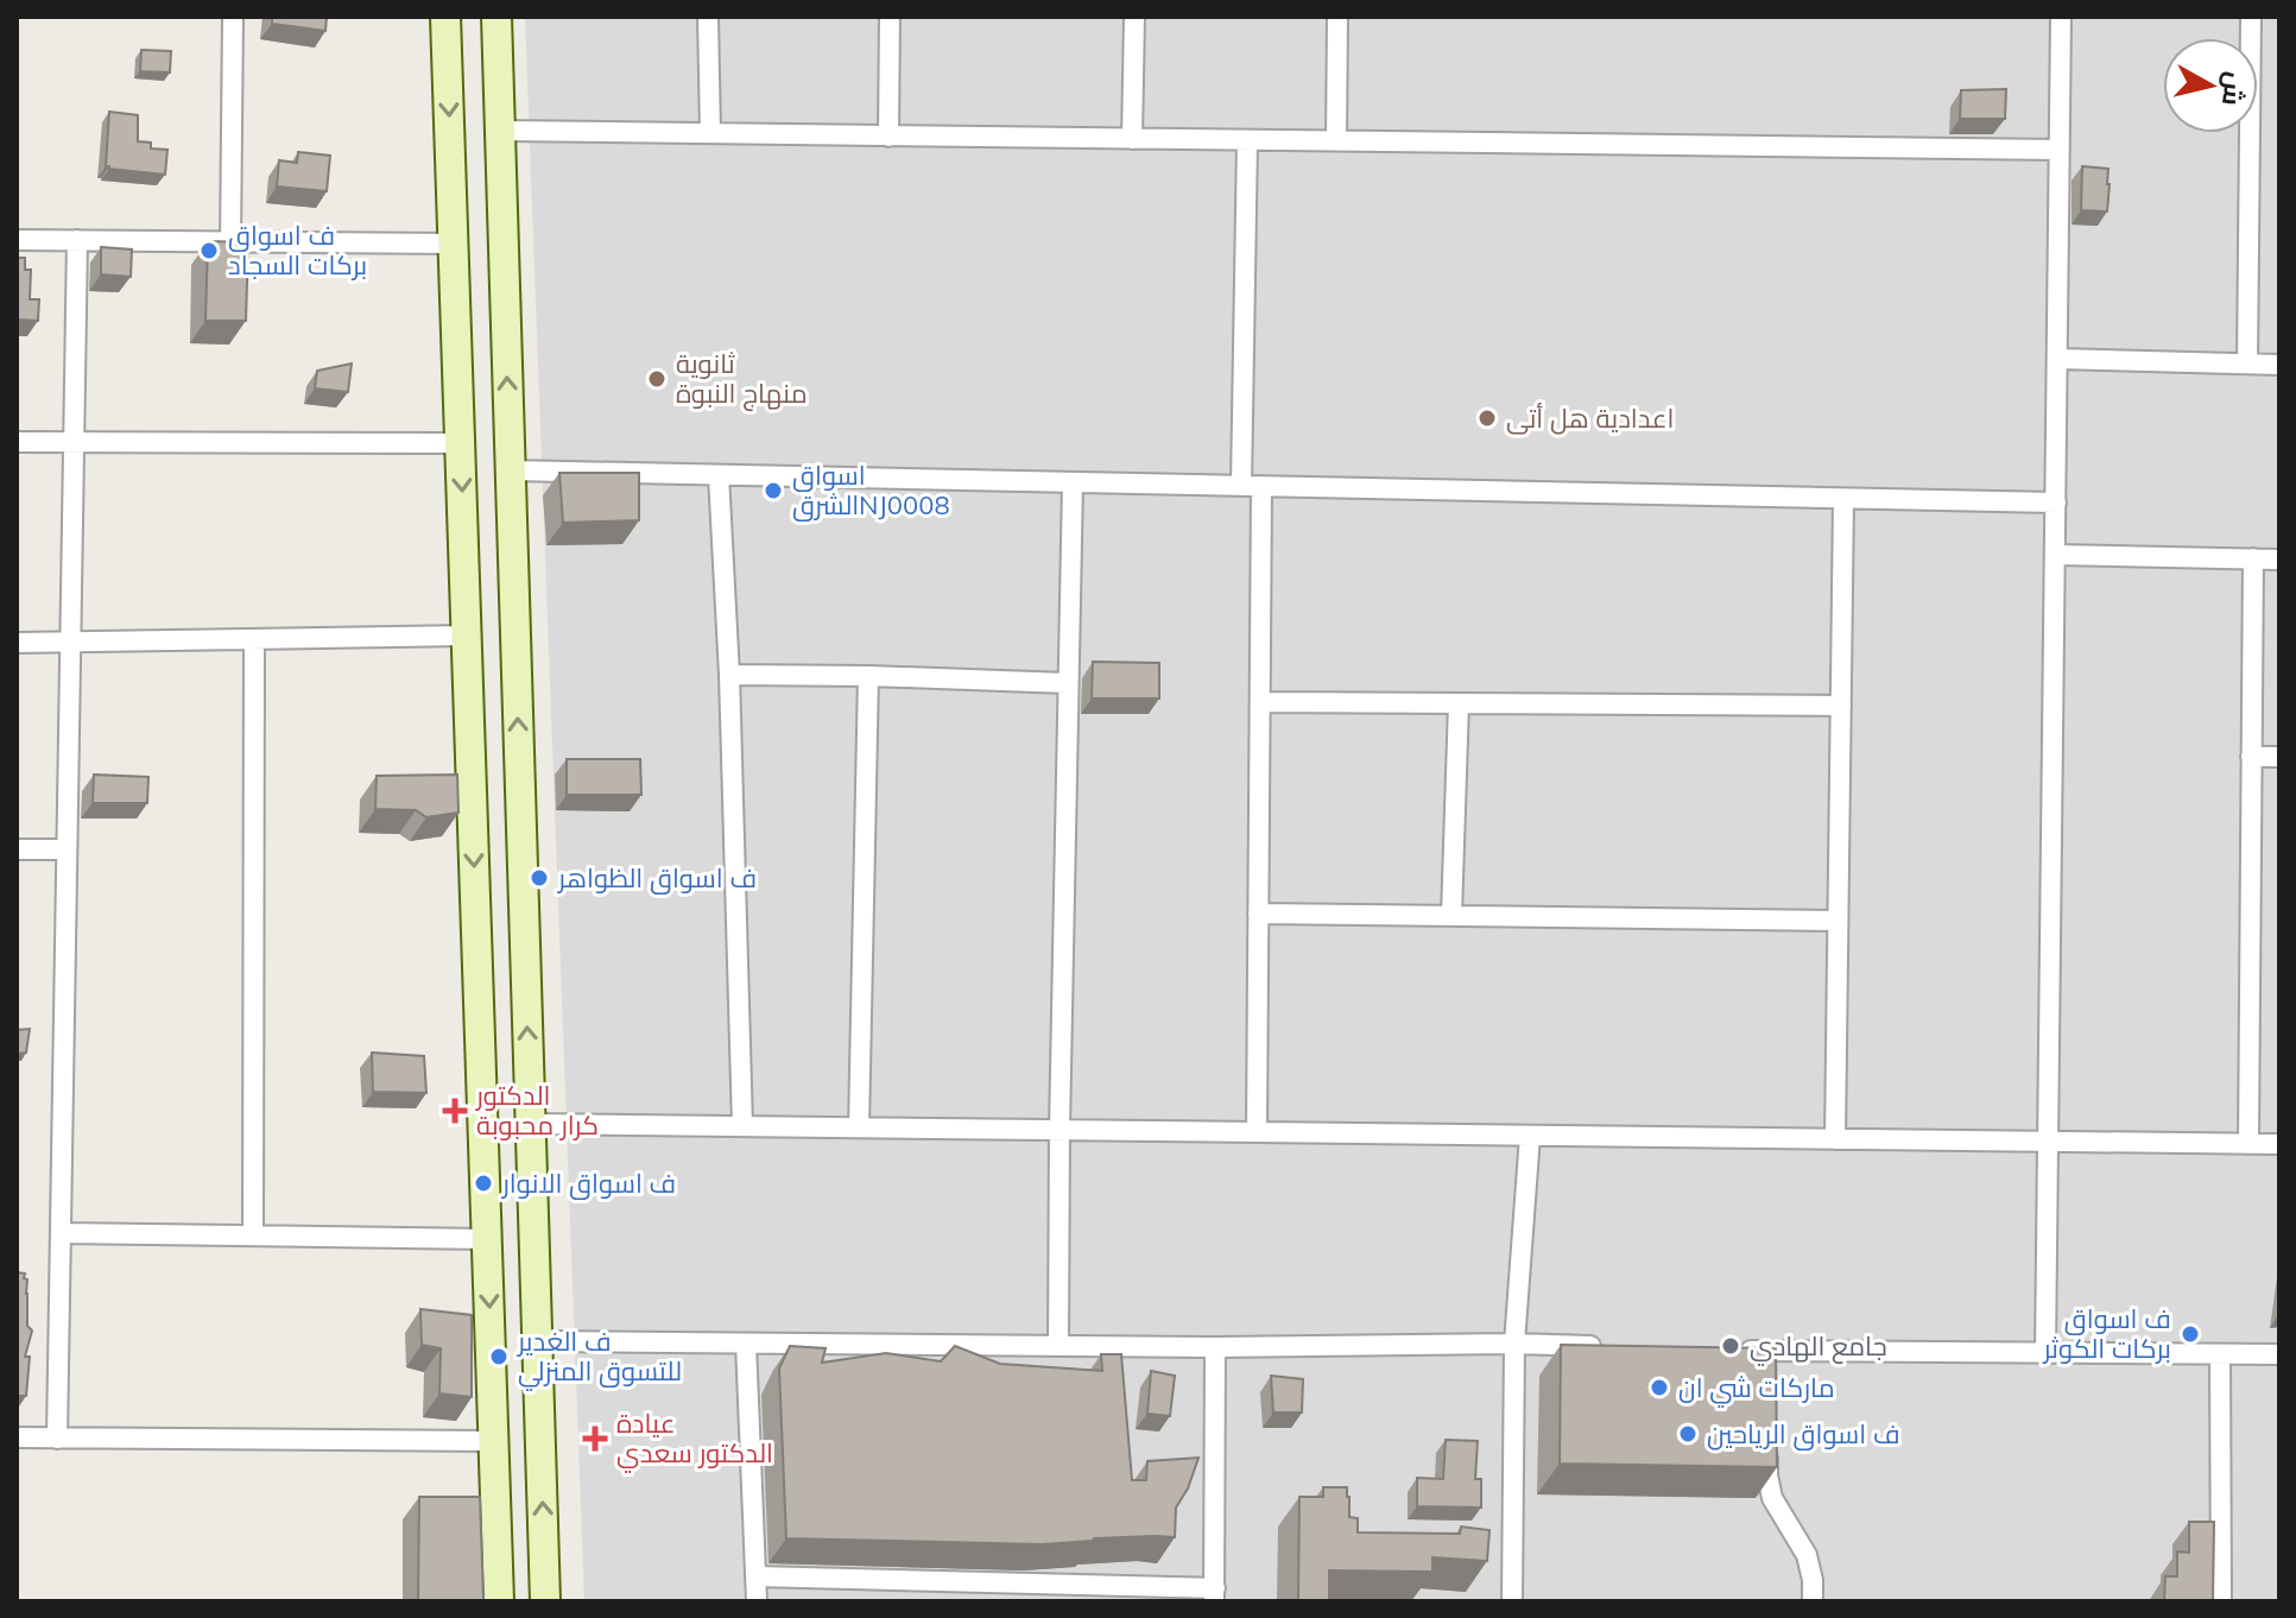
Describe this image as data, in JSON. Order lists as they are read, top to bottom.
{
  "places": {
    "other": [
      "ف اسواق بركات السجاد",
      "ثانوية منهاج النبوة",
      "اعدادية هل أتى",
      "اسواق الشرقNJ0008",
      "ف اسواق الظواهر",
      "ف اسواق الانوار",
      "ف اسواق بركات الكوثر",
      "جامع الهادي",
      "ف الغدير للتسوق المنزلي",
      "ماركات شي ان",
      "ف اسواق الرياحين"
    ],
    "health": ["الدكتور كرار محبوبة", "عيادة الدكتور سعدي"]
  },
  "north": "right"
}
